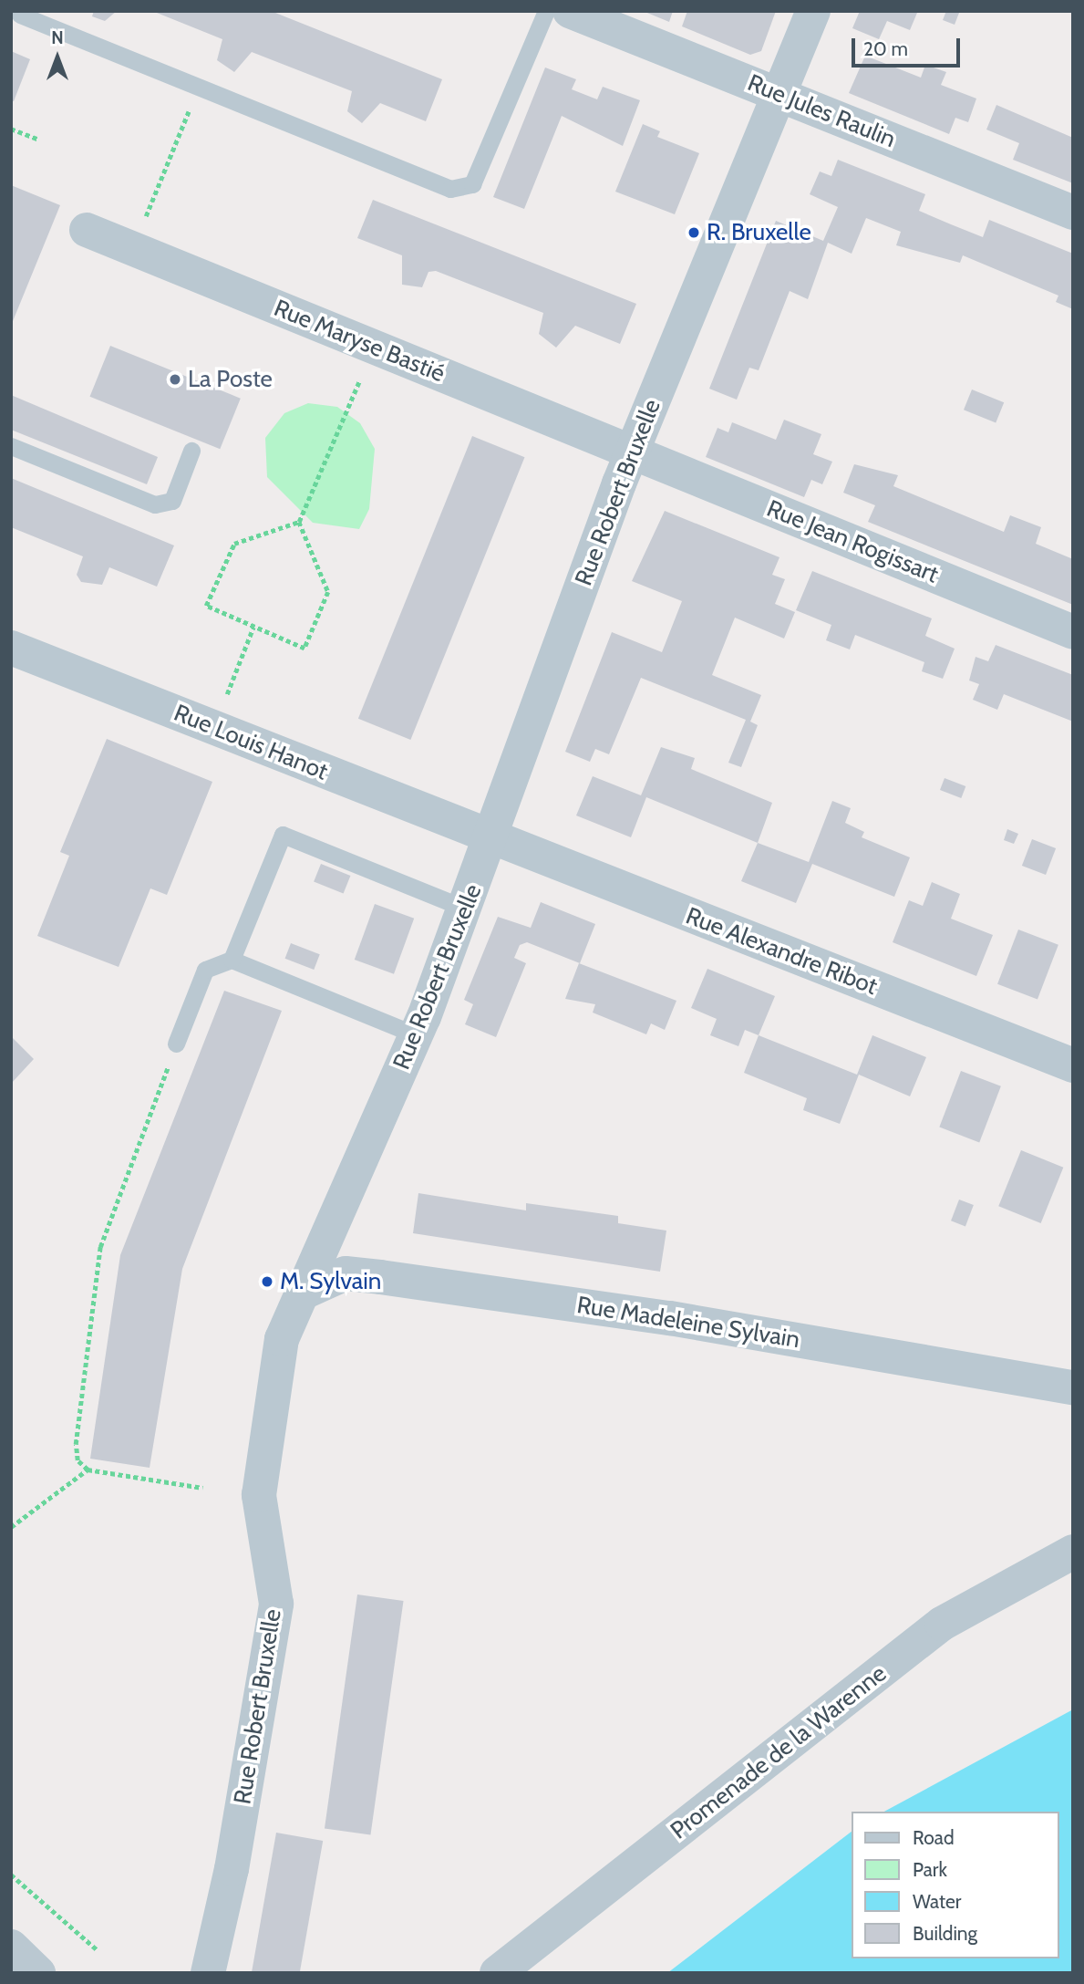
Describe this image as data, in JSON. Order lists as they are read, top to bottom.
{
  "streets": {
    "street": [
      "Rue Jules Raulin",
      "Rue Maryse Bastié",
      "Rue Robert Bruxelle",
      "Rue Jean Rogissart",
      "Rue Louis Hanot",
      "Rue Alexandre Ribot",
      "Rue Madeleine Sylvain",
      "Promenade de la Warenne"
    ]
  },
  "crossings": [
    ["Rue Jules Raulin", "Rue Robert Bruxelle"],
    ["Rue Maryse Bastié", "Rue Robert Bruxelle"],
    ["Rue Maryse Bastié", "Rue Jean Rogissart"],
    ["Rue Robert Bruxelle", "Rue Jean Rogissart"],
    ["Rue Robert Bruxelle", "Rue Louis Hanot"],
    ["Rue Robert Bruxelle", "Rue Alexandre Ribot"],
    ["Rue Robert Bruxelle", "Rue Madeleine Sylvain"],
    ["Rue Louis Hanot", "Rue Alexandre Ribot"]
  ],
  "places": ["R. Bruxelle", "La Poste", "M. Sylvain"],
  "legend": [
    "Road",
    "Park",
    "Water",
    "Building"
  ],
  "scale_bar": "20 m",
  "north": "top"
}
